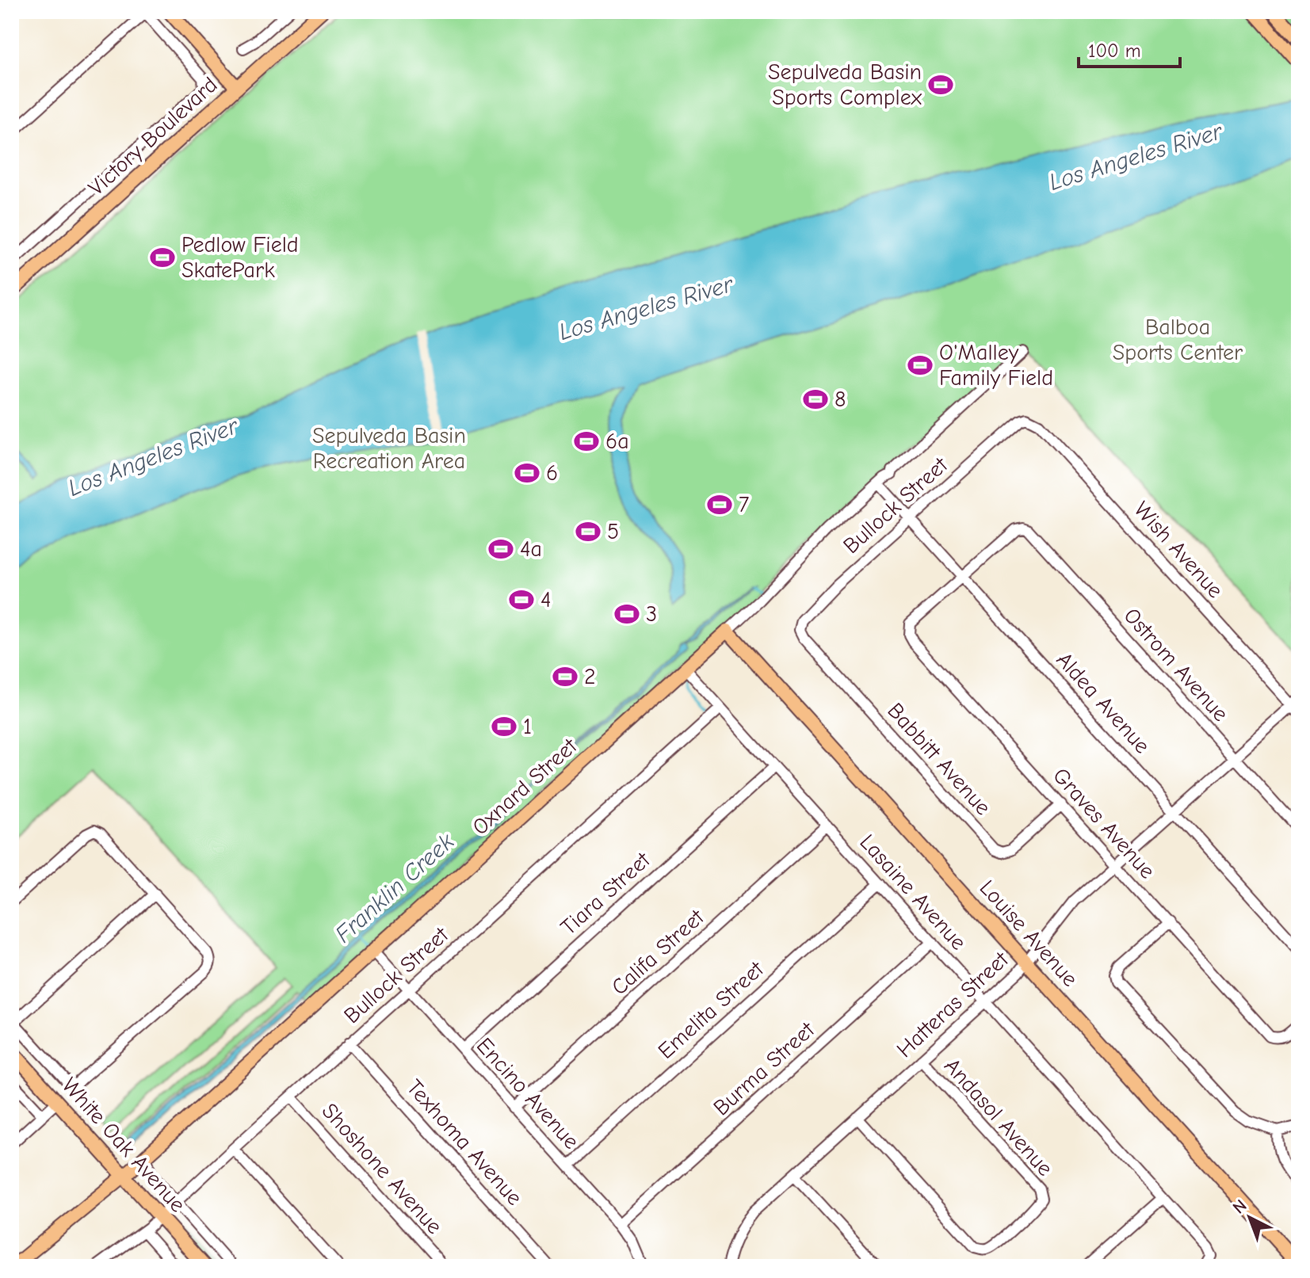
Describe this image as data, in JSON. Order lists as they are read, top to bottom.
{
  "streets": {
    "main road": [
      "Victory Boulevard",
      "Oxnard Street",
      "Louise Avenue",
      "White Oak Avenue"
    ],
    "street": [
      "Bullock Street",
      "Wish Avenue",
      "Ostrom Avenue",
      "Aldea Avenue",
      "Babbitt Avenue",
      "Graves Avenue",
      "Lasaine Avenue",
      "Tiara Street",
      "Califa Street",
      "Hatteras Street",
      "Emelita Street",
      "Burma Street",
      "Encino Avenue",
      "Andasol Avenue",
      "Texhoma Avenue",
      "Shoshone Avenue"
    ]
  },
  "crossings": [
    ["Bullock Street", "Wish Avenue"],
    ["Bullock Street", "Aldea Avenue"],
    ["Bullock Street", "Babbitt Avenue"],
    ["Bullock Street", "Lasaine Avenue"],
    ["Bullock Street", "Encino Avenue"],
    ["Bullock Street", "Texhoma Avenue"],
    ["Bullock Street", "White Oak Avenue"],
    ["Bullock Street", "Shoshone Avenue"],
    ["Wish Avenue", "Hatteras Street"],
    ["Ostrom Avenue", "Aldea Avenue"],
    ["Ostrom Avenue", "Graves Avenue"],
    ["Ostrom Avenue", "Hatteras Street"],
    ["Aldea Avenue", "Oxnard Street"],
    ["Aldea Avenue", "Graves Avenue"],
    ["Aldea Avenue", "Hatteras Street"],
    ["Babbitt Avenue", "Graves Avenue"],
    ["Oxnard Street", "Lasaine Avenue"],
    ["Oxnard Street", "Louise Avenue"],
    ["Oxnard Street", "Encino Avenue"],
    ["Oxnard Street", "White Oak Avenue"],
    ["Graves Avenue", "Hatteras Street"],
    ["Lasaine Avenue", "Tiara Street"],
    ["Lasaine Avenue", "Califa Street"],
    ["Lasaine Avenue", "Hatteras Street"],
    ["Lasaine Avenue", "Emelita Street"],
    ["Lasaine Avenue", "Burma Street"],
    ["Tiara Street", "Encino Avenue"],
    ["Louise Avenue", "Hatteras Street"],
    ["Califa Street", "Encino Avenue"],
    ["Hatteras Street", "Andasol Avenue"],
    ["Emelita Street", "Encino Avenue"],
    ["Burma Street", "Encino Avenue"]
  ],
  "water": ["Los Angeles River", "Franklin Creek"],
  "parks": ["Balboa Sports Center", "Sepulveda Basin Recreation Area"],
  "places": {
    "sports": [
      "Sepulveda Basin Sports Complex",
      "Pedlow Field SkatePark",
      "O'Malley Family Field",
      "8",
      "6a",
      "6",
      "7",
      "5",
      "4a",
      "4",
      "3",
      "2",
      "1"
    ]
  },
  "scale_bar": "100 m",
  "north": "top left"
}
